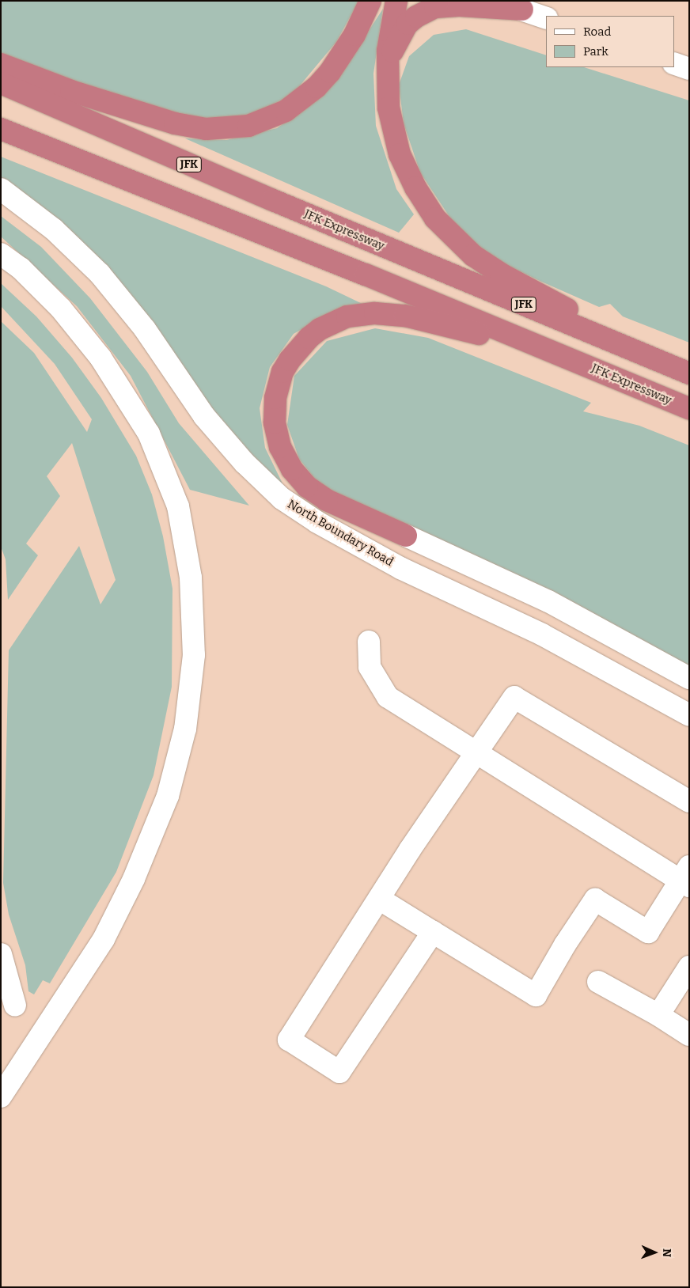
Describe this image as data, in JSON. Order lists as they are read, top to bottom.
{
  "streets": {
    "highway": ["JFK", "JFK Expressway"],
    "street": ["North Boundary Road"]
  },
  "legend": ["Road", "Park"],
  "north": "right"
}
